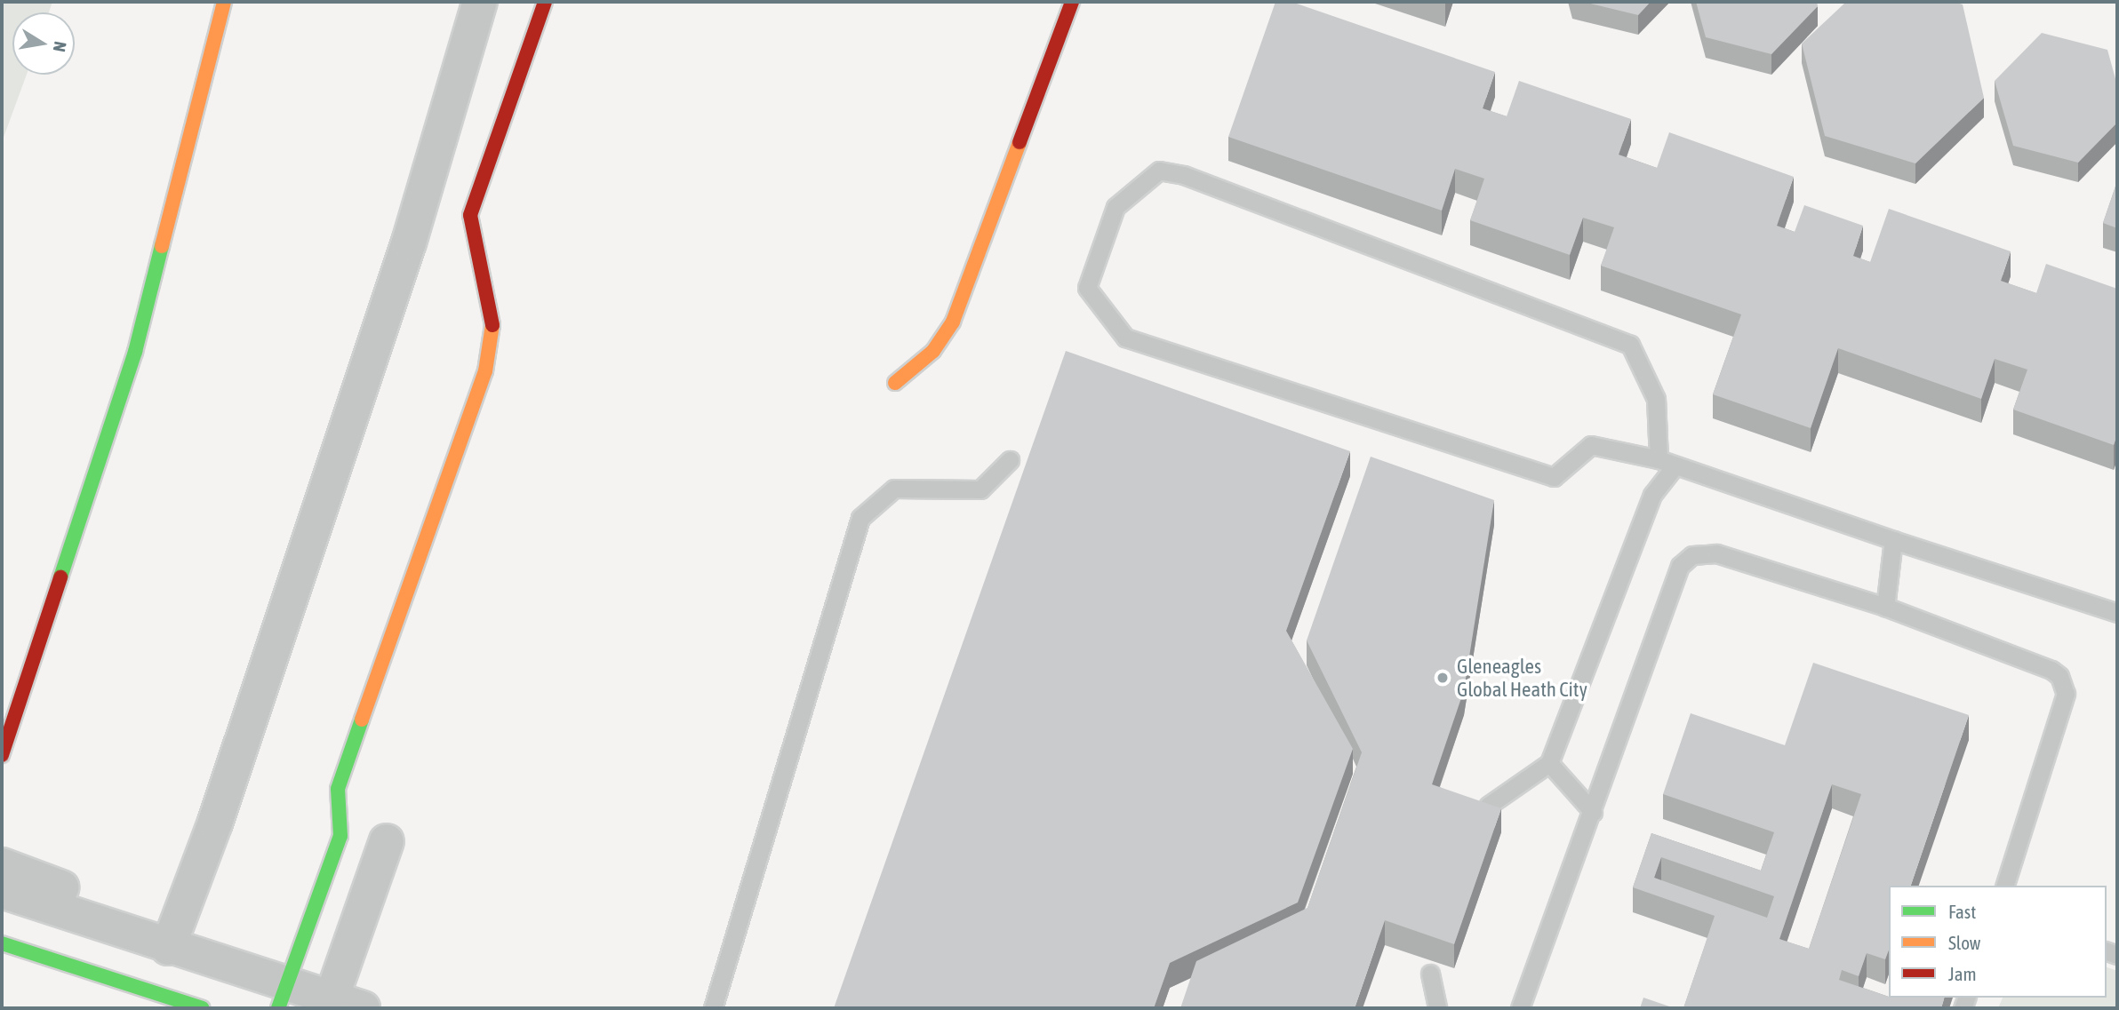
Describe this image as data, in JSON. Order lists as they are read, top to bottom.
{
  "places": ["Gleneagles Global Heath City"],
  "legend": ["Fast", "Slow", "Jam"],
  "north": "right"
}
